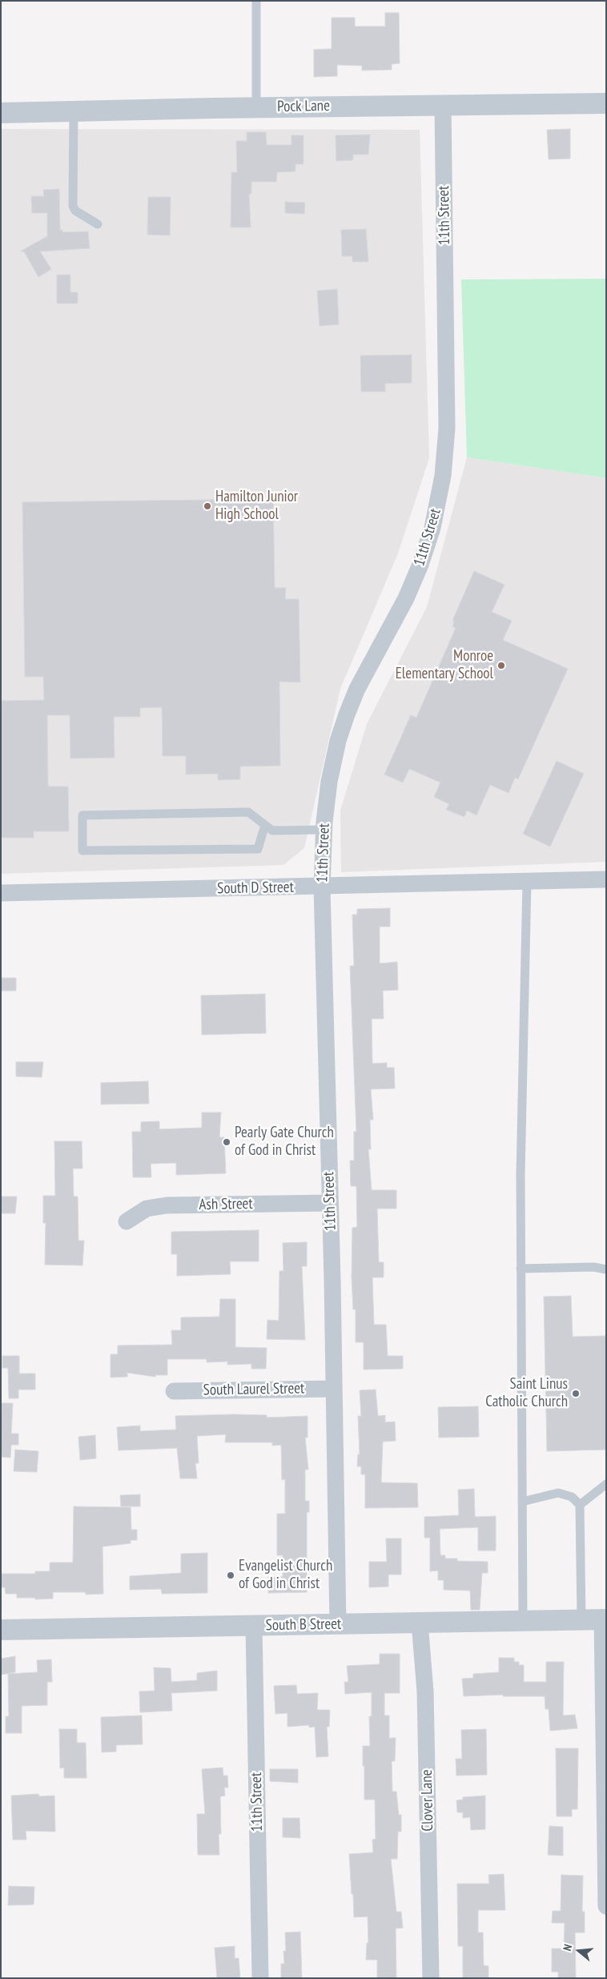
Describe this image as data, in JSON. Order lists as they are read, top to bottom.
{
  "streets": {
    "street": [
      "Pock Lane",
      "11th Street",
      "South D Street",
      "Ash Street",
      "South Laurel Street",
      "South B Street",
      "Clover Lane"
    ]
  },
  "crossings": [
    ["Pock Lane", "11th Street"],
    ["11th Street", "South D Street"],
    ["11th Street", "Ash Street"],
    ["11th Street", "South Laurel Street"],
    ["11th Street", "South B Street"],
    ["South B Street", "Clover Lane"]
  ],
  "places": [
    "Hamilton Junior High School",
    "Monroe Elementary School",
    "Pearly Gate Church of God in Christ",
    "Saint Linus Catholic Church",
    "Evangelist Church of God in Christ"
  ],
  "north": "left"
}
